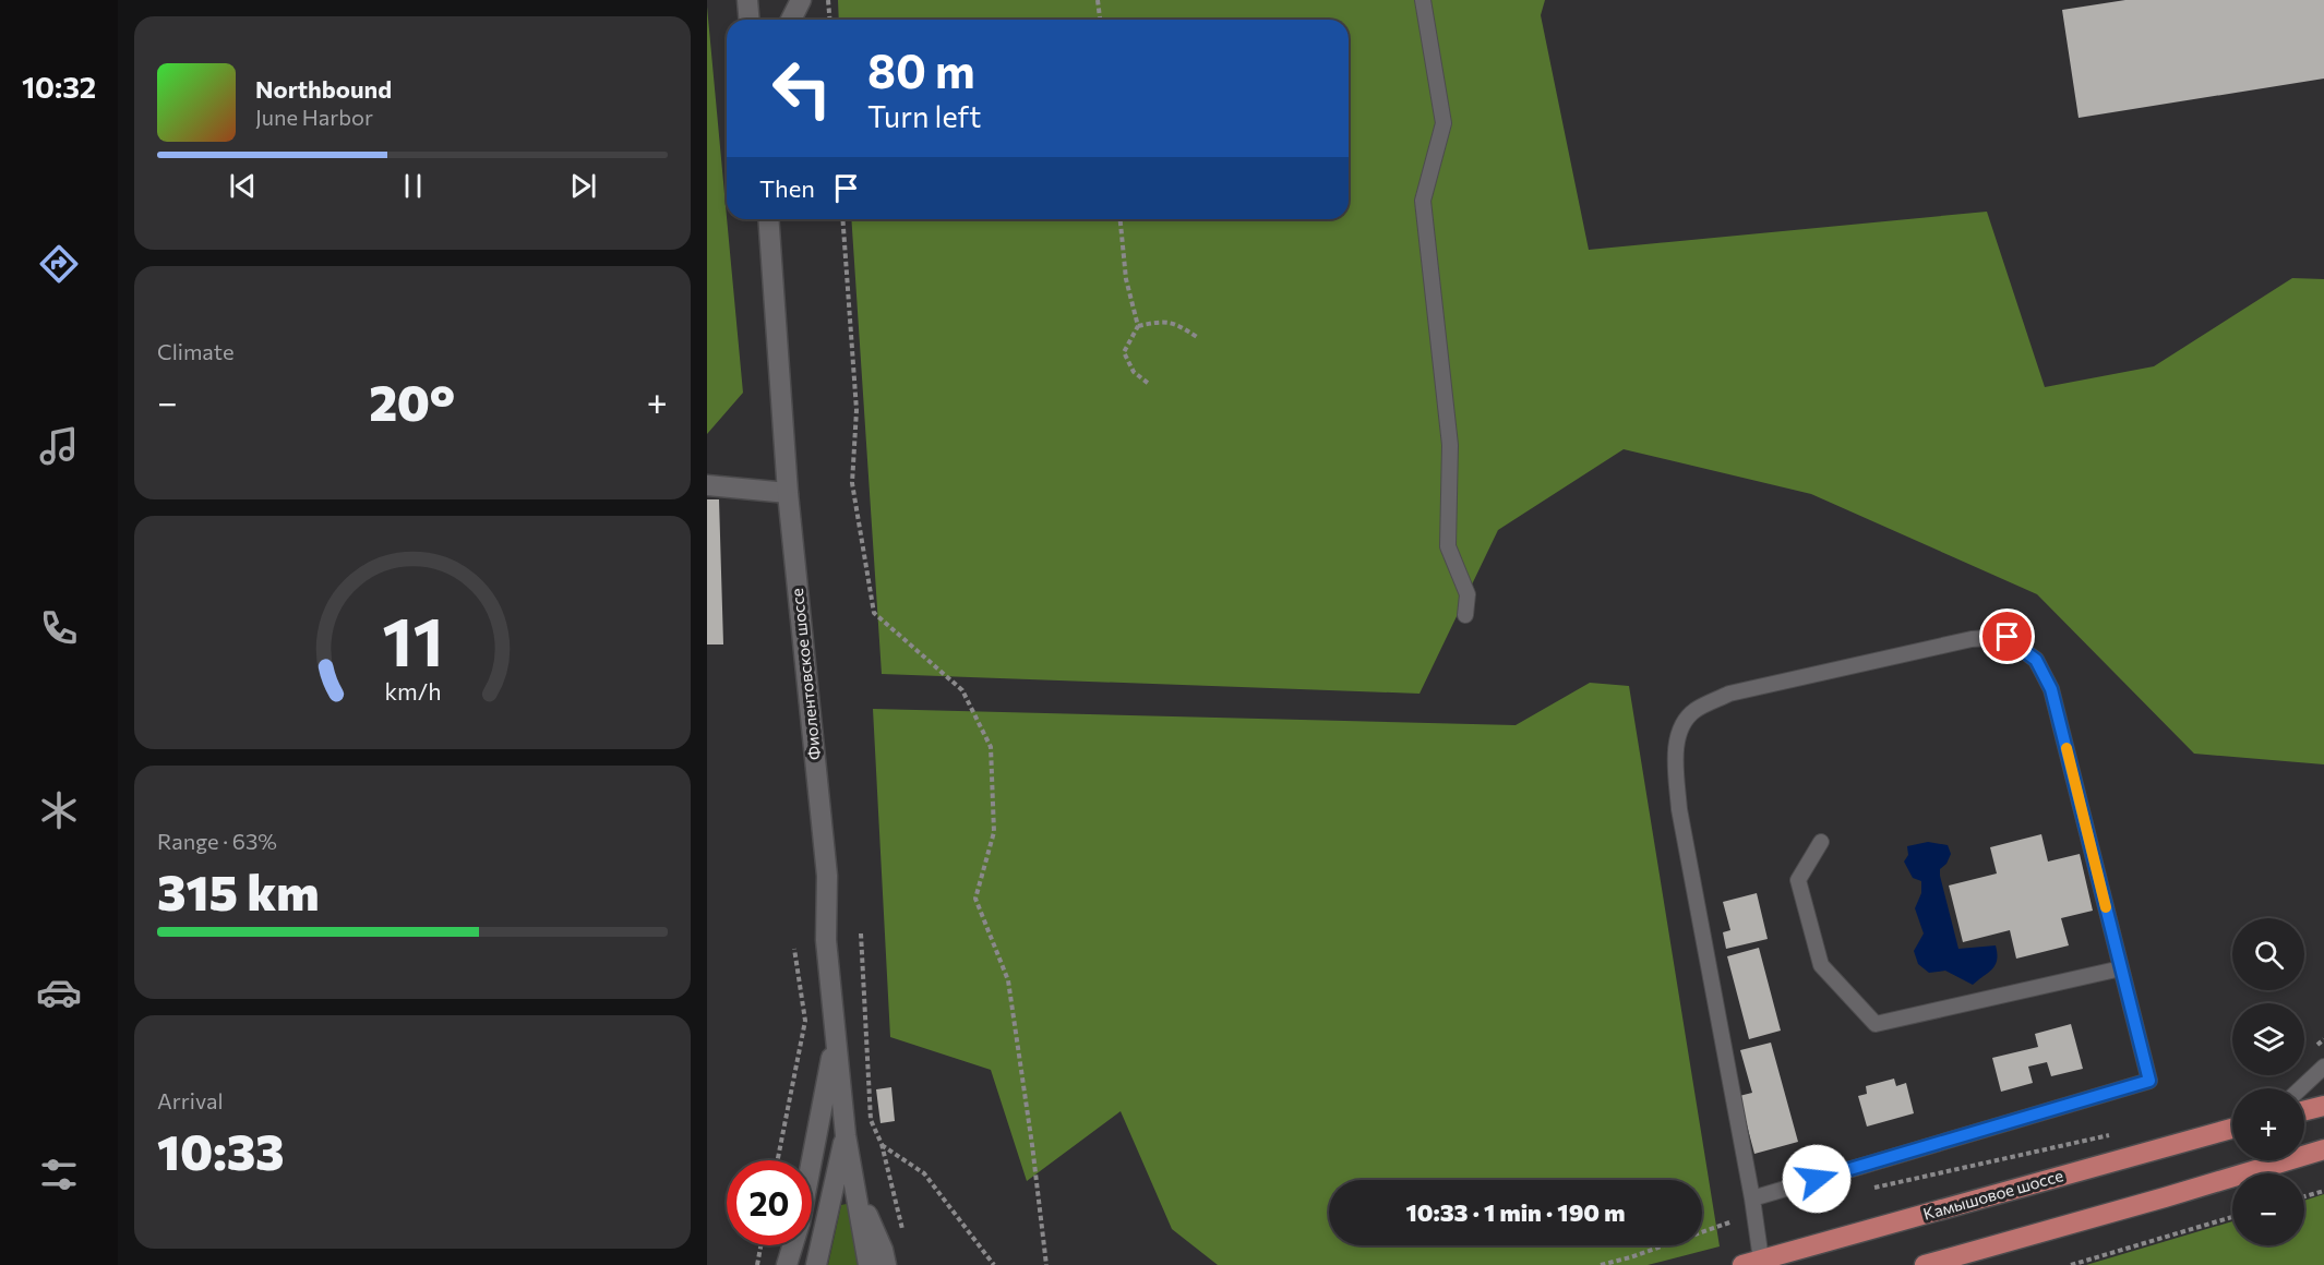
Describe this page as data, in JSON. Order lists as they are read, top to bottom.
{
  "streets": {
    "main road": ["Фиолентовское шоссе", "Камышовое шоссе"]
  },
  "page": {
    "tabs": "10:32",
    "turn": ["80 m", "Turn left"],
    "song": ["Northbound", "June Harbor"],
    "then": "Then",
    "tile": [
      "Climate",
      ["Range · 63%", "315 km"],
      ["Arrival", "10:33"]
    ],
    "heat": ["−", "20°", "+"],
    "map_buttons": ["+", "−"],
    "limit": "20",
    "trip": "10:33 · 1 min · 190 m",
    "gauge": ["11", "km/h"]
  }
}
